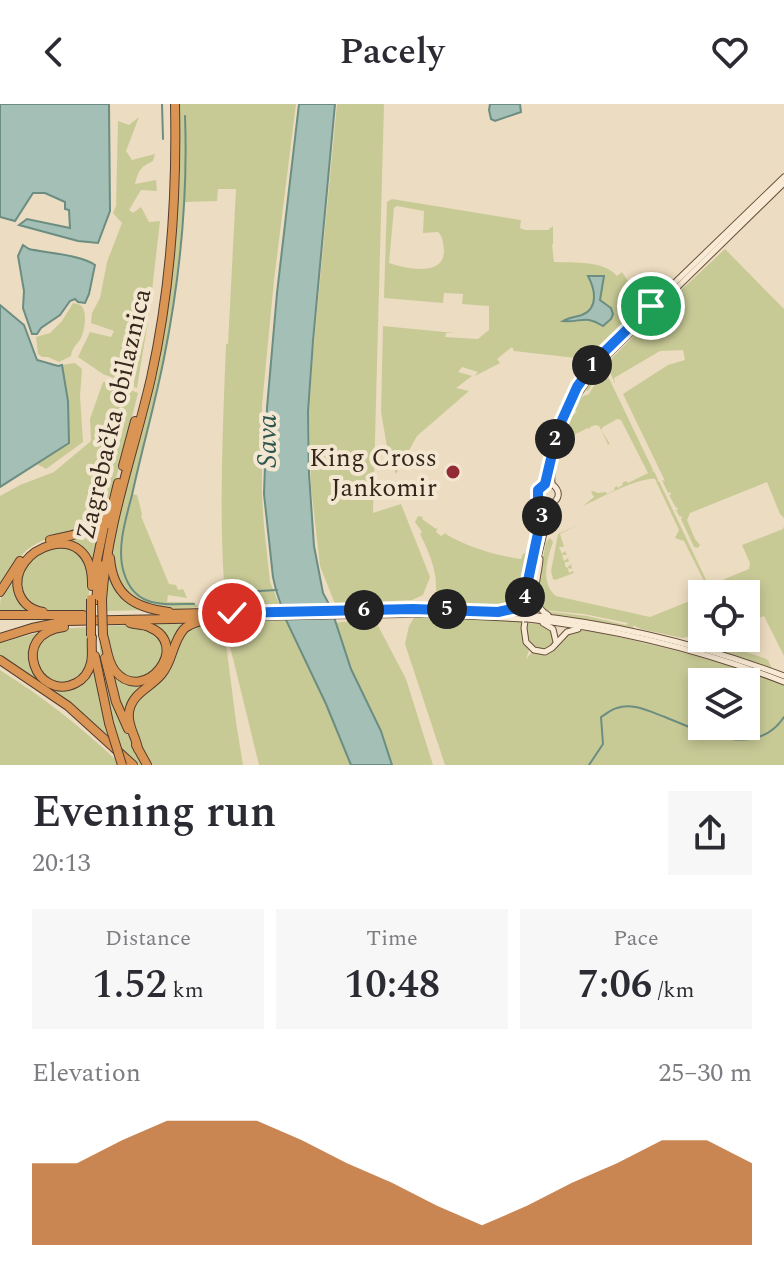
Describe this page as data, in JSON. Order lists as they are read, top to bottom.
{
  "streets": {
    "highway": ["Zagrebačka obilaznica"]
  },
  "water": ["Sava"],
  "places": ["King Cross Jankomir"],
  "page": {
    "header": "Pacely",
    "pins": [
      "1",
      "2",
      "3",
      "4",
      "5",
      "6"
    ],
    "heading": ["Evening run", "20:13"],
    "stats": [
      ["Distance", "1.52 km"],
      ["Time", "10:48"],
      ["Pace", "7:06 /km"]
    ],
    "chart": ["Elevation", "25–30 m"]
  }
}
